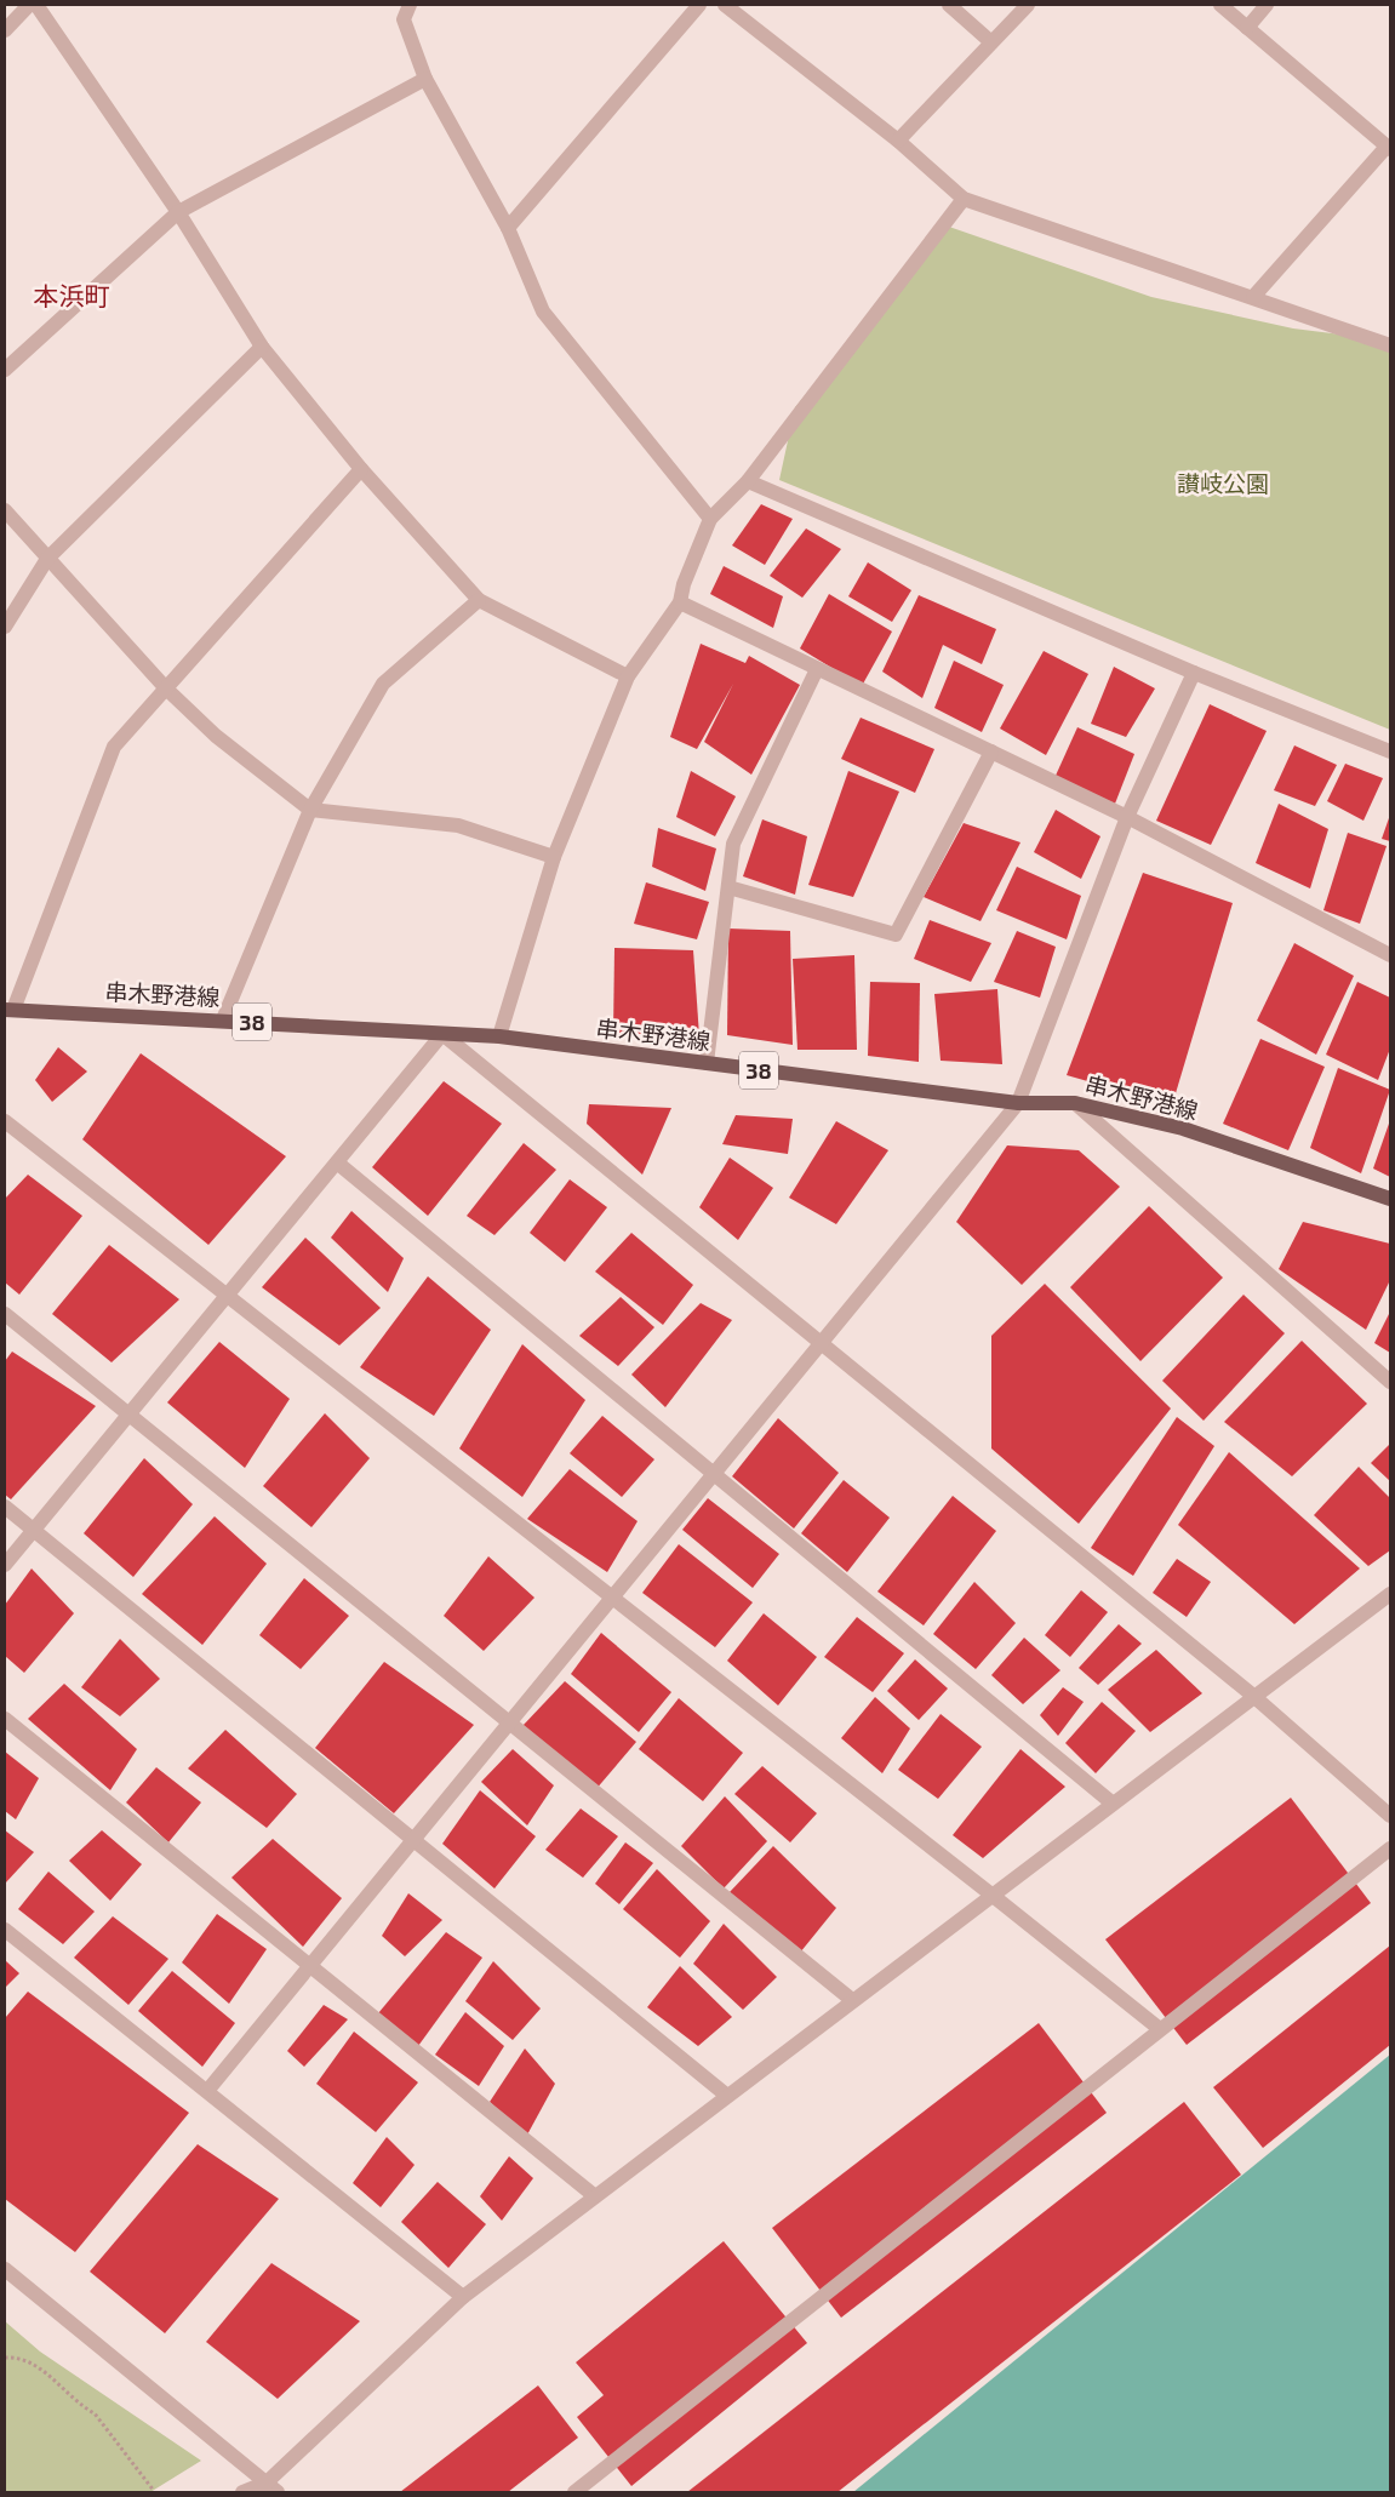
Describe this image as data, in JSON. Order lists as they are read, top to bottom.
{
  "streets": {
    "main road": ["串木野港線", "38"]
  },
  "districts": ["本浜町"],
  "parks": ["讃岐公園"]
}
